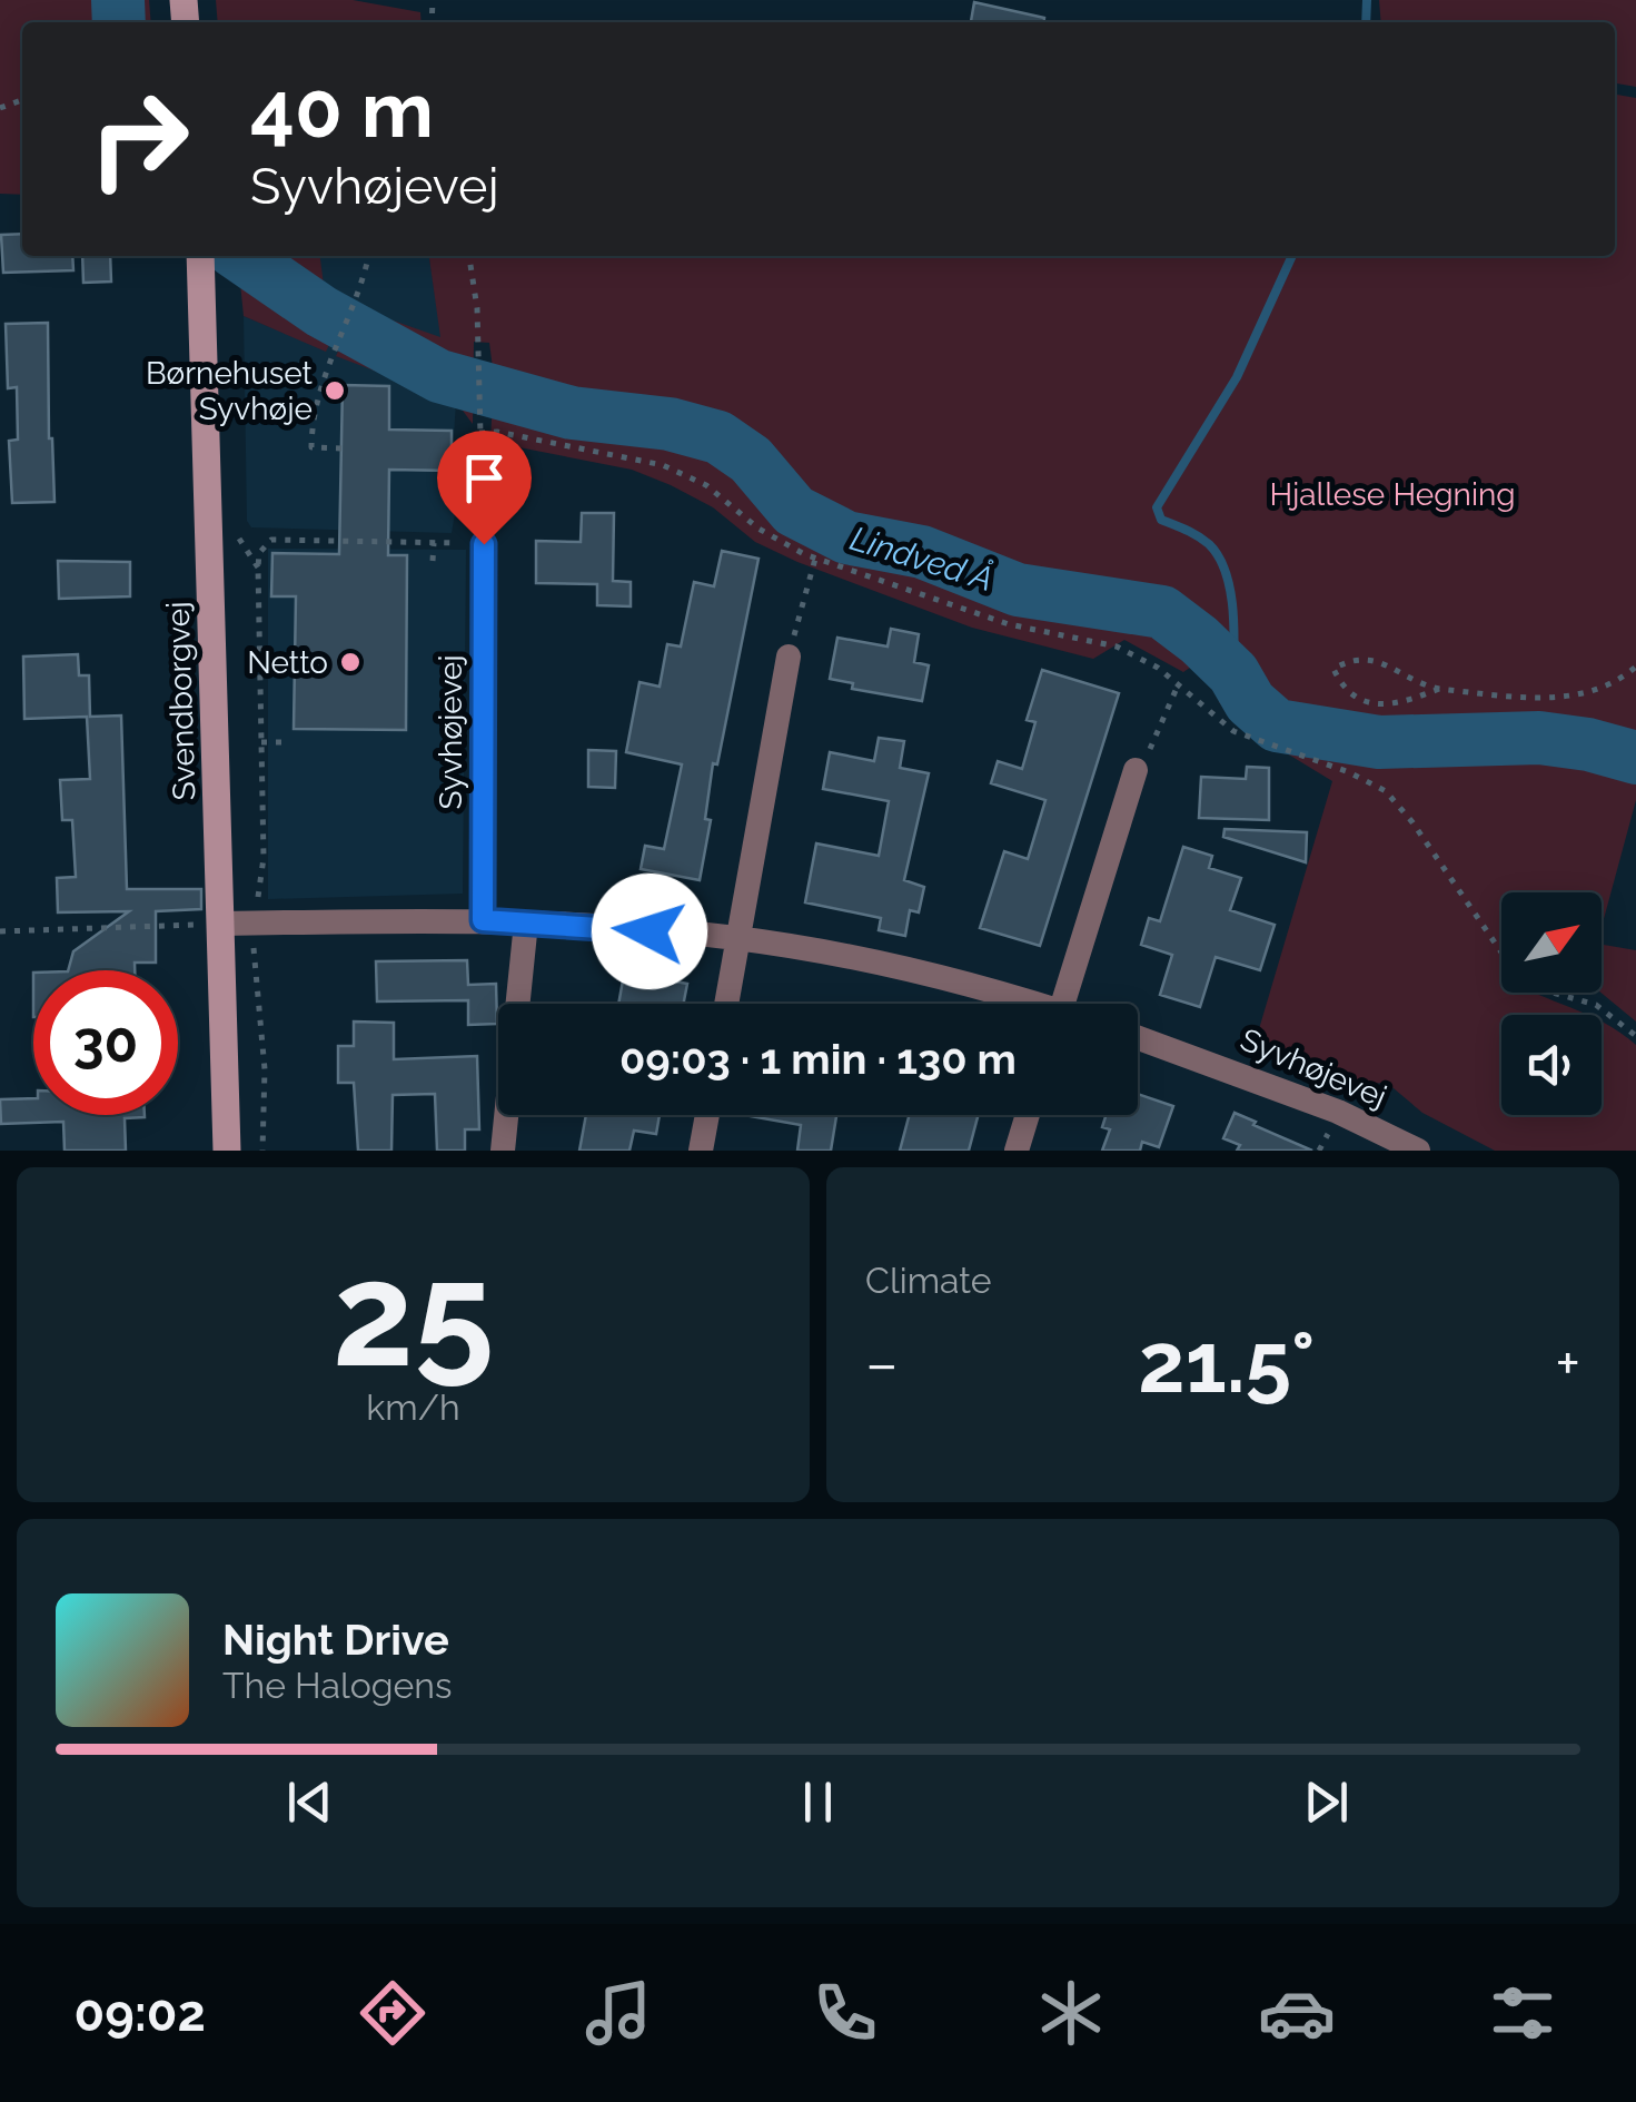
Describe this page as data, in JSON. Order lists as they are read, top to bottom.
{
  "streets": {
    "main road": ["Svendborgvej"],
    "street": ["Syvhøjevej"]
  },
  "water": ["Lindved Å"],
  "parks": ["Hjallese Hegning"],
  "places": ["Børnehuset Syvhøje", "Netto"],
  "north": "top right",
  "page": {
    "turn": ["40 m", "Syvhøjevej"],
    "limit": "30",
    "trip": "09:03 · 1 min · 130 m",
    "tile": [
      ["25", "km/h"],
      "Climate"
    ],
    "heat": ["−", "21.5°", "+"],
    "song": ["Night Drive", "The Halogens"],
    "tabs": "09:02"
  }
}
